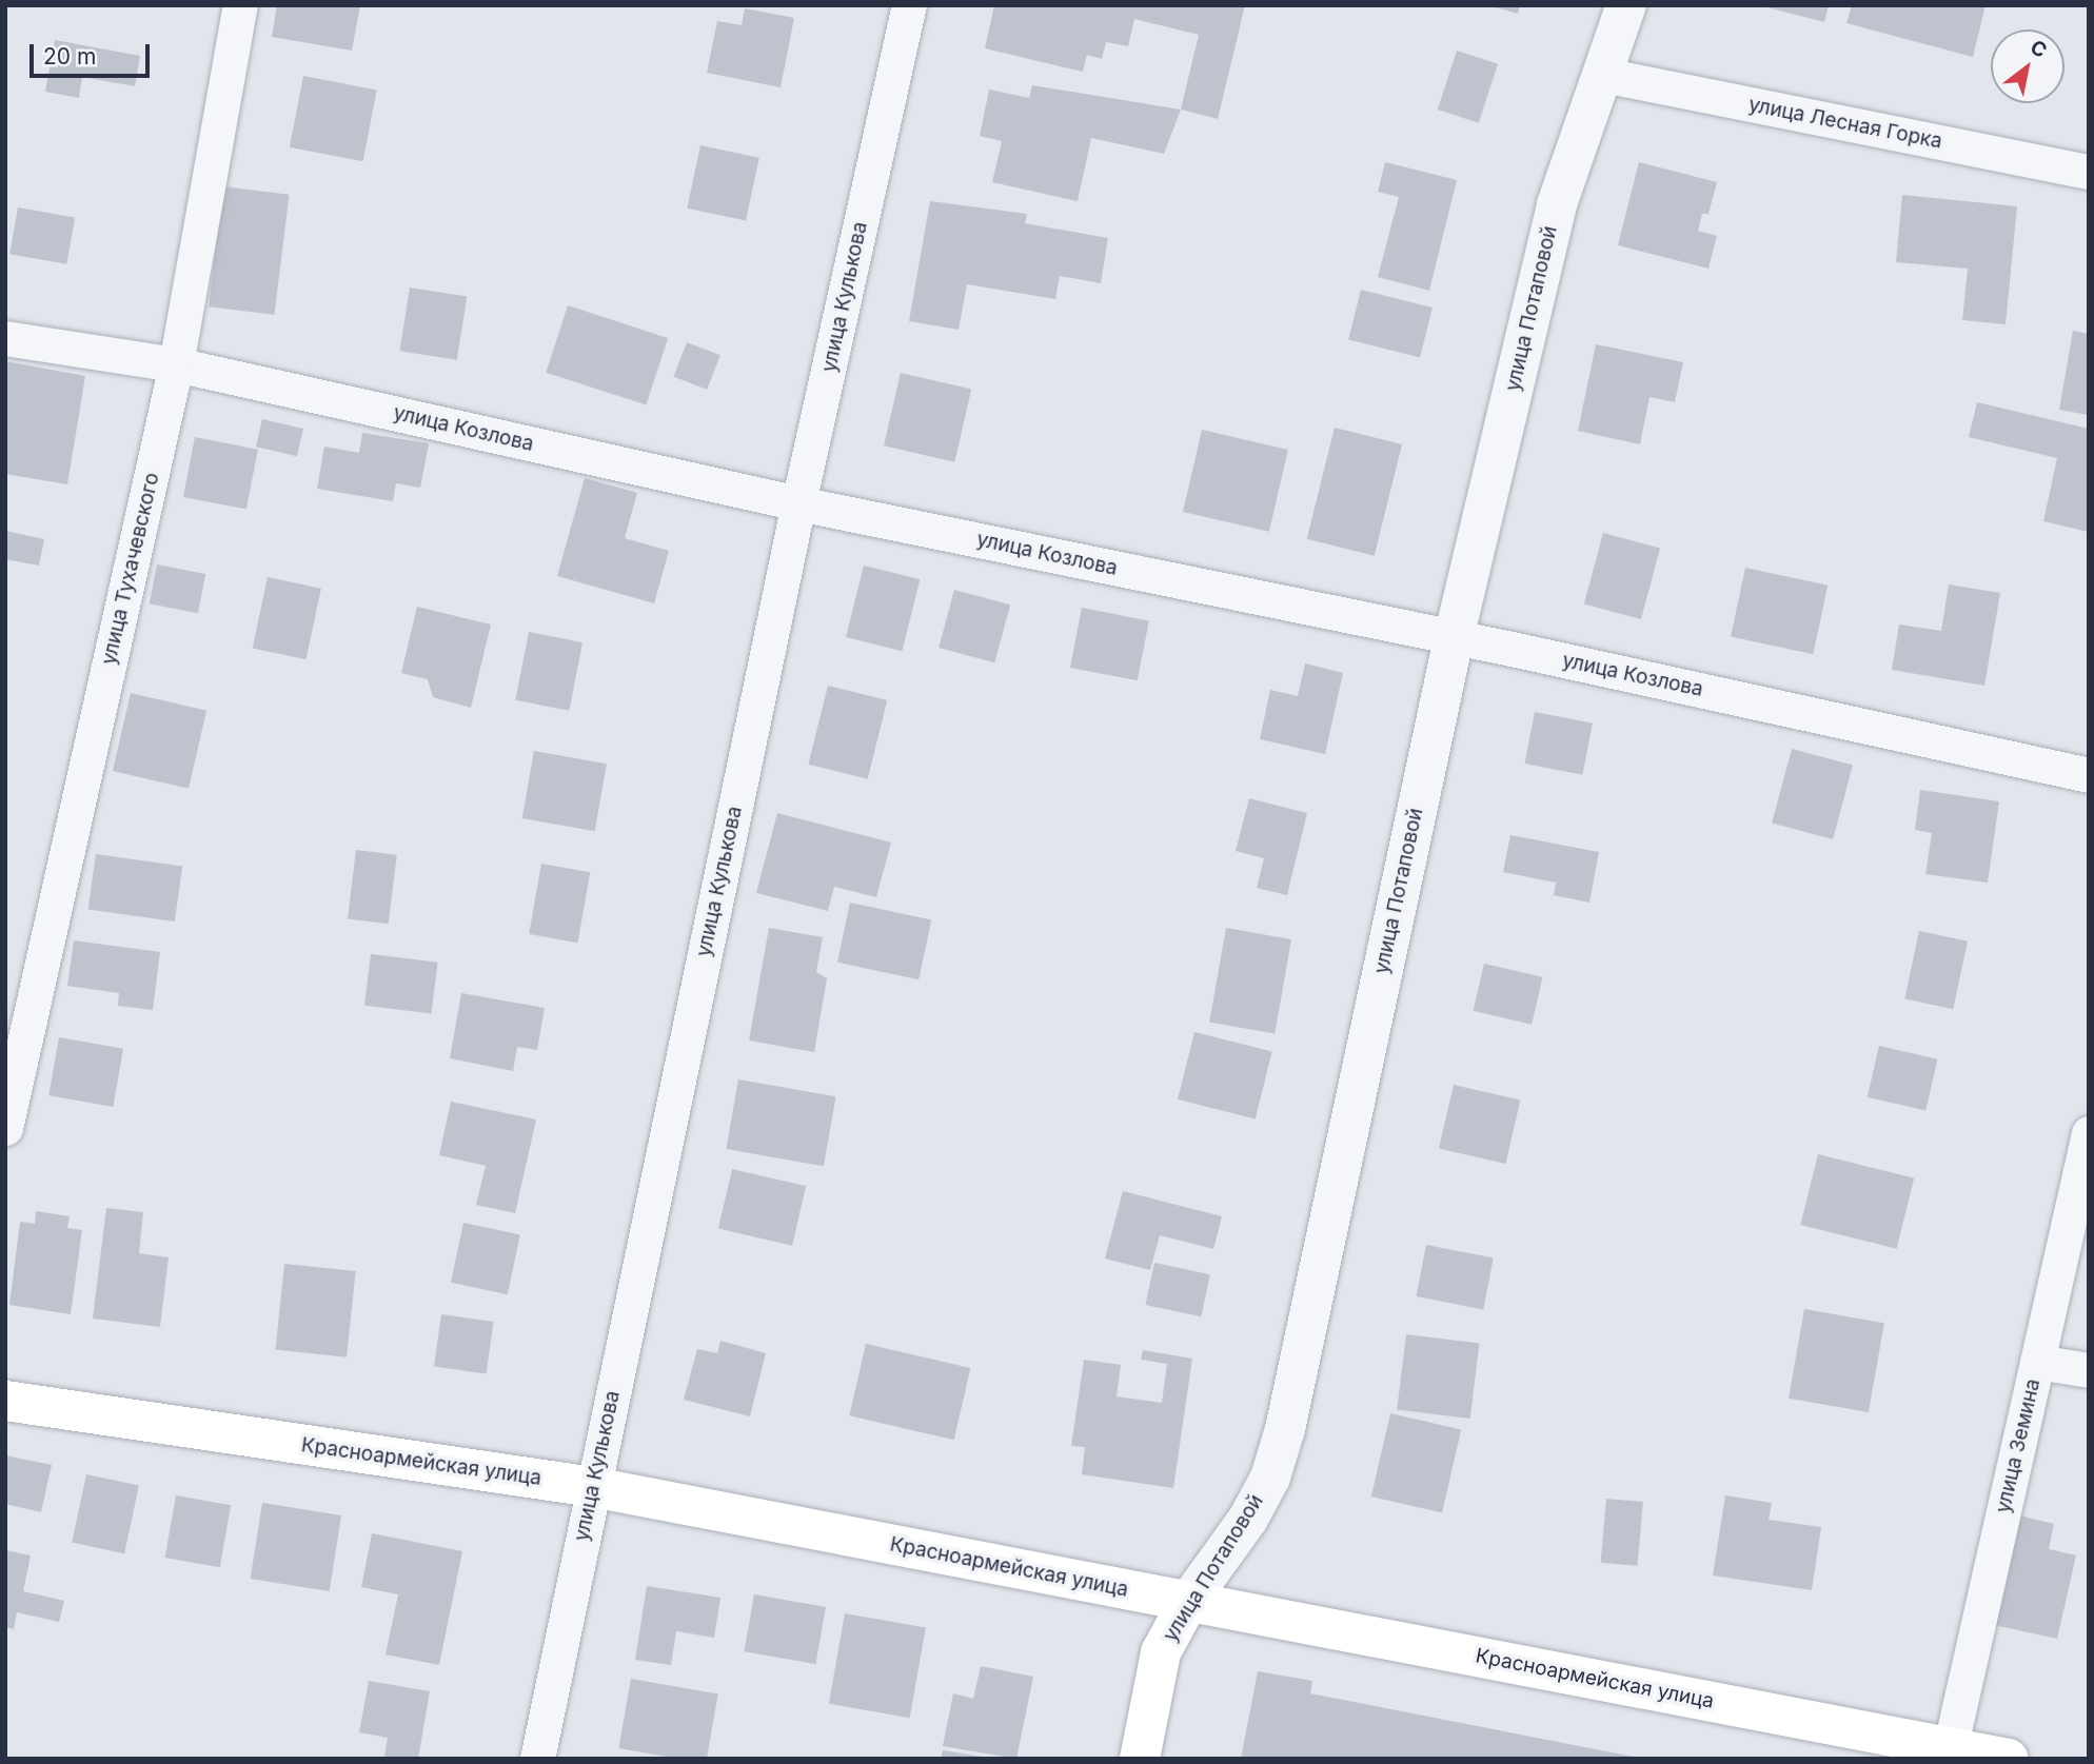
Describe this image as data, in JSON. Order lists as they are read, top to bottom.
{
  "streets": {
    "main road": ["улица Потаповой", "Красноармейская улица"],
    "street": [
      "улица Лесная Горка",
      "улица Кулькова",
      "улица Козлова",
      "улица Тухачевского",
      "улица Земина"
    ]
  },
  "crossings": [
    ["улица Лесная Горка", "улица Потаповой"],
    ["улица Кулькова", "улица Козлова"],
    ["улица Кулькова", "Красноармейская улица"],
    ["улица Потаповой", "улица Козлова"],
    ["улица Потаповой", "Красноармейская улица"],
    ["улица Козлова", "улица Тухачевского"],
    ["улица Земина", "Красноармейская улица"]
  ],
  "scale_bar": "20 m",
  "north": "top right"
}
